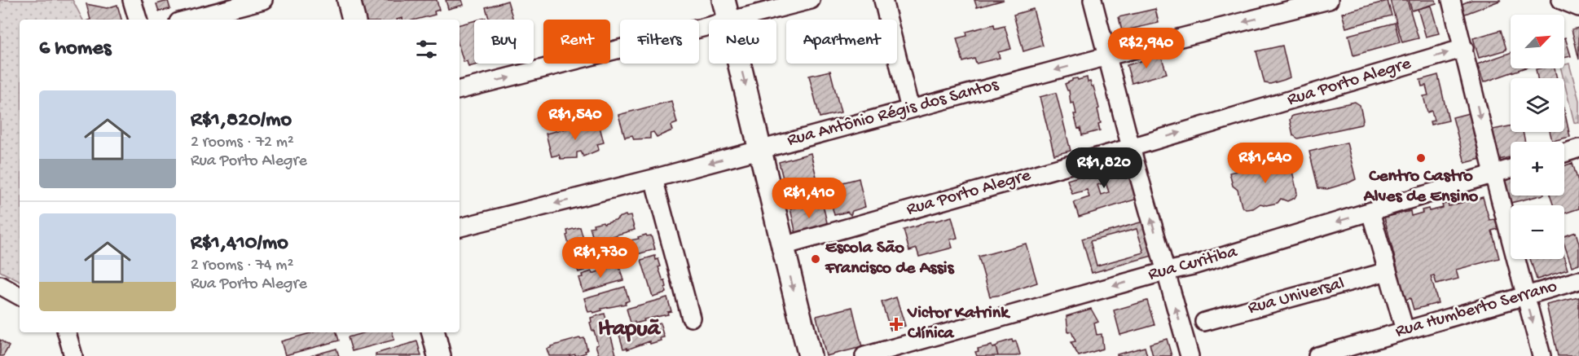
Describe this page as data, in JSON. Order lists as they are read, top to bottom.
{
  "streets": {
    "street": [
      "Rua Porto Alegre",
      "Rua Antônio Régis dos Santos",
      "Rua Curitiba",
      "Rua Universal",
      "Rua Humberto Serrano"
    ]
  },
  "one_way": ["Rua Porto Alegre", "Rua Curitiba"],
  "districts": ["Itapuã"],
  "places": {
    "other": ["Centro Castro Alves de Ensino", "Escola São Francisco de Assis"],
    "health": ["Victor Katrink Clínica"]
  },
  "north": "top right",
  "page": {
    "map_buttons": ["+", "−"],
    "chip": [
      "Buy",
      "Rent",
      "Filters",
      "New",
      "Apartment"
    ],
    "heading": "6 homes",
    "price": [
      "R$2,940",
      "R$1,540",
      "R$1,640",
      "R$1,820",
      "R$1,410",
      "R$1,730"
    ],
    "list": [
      {
        "name": "R$1,820/mo",
        "note": "2 rooms · 72 m² · Rua Porto Alegre"
      },
      {
        "name": "R$1,410/mo",
        "note": "2 rooms · 74 m² · Rua Porto Alegre"
      }
    ]
  }
}
